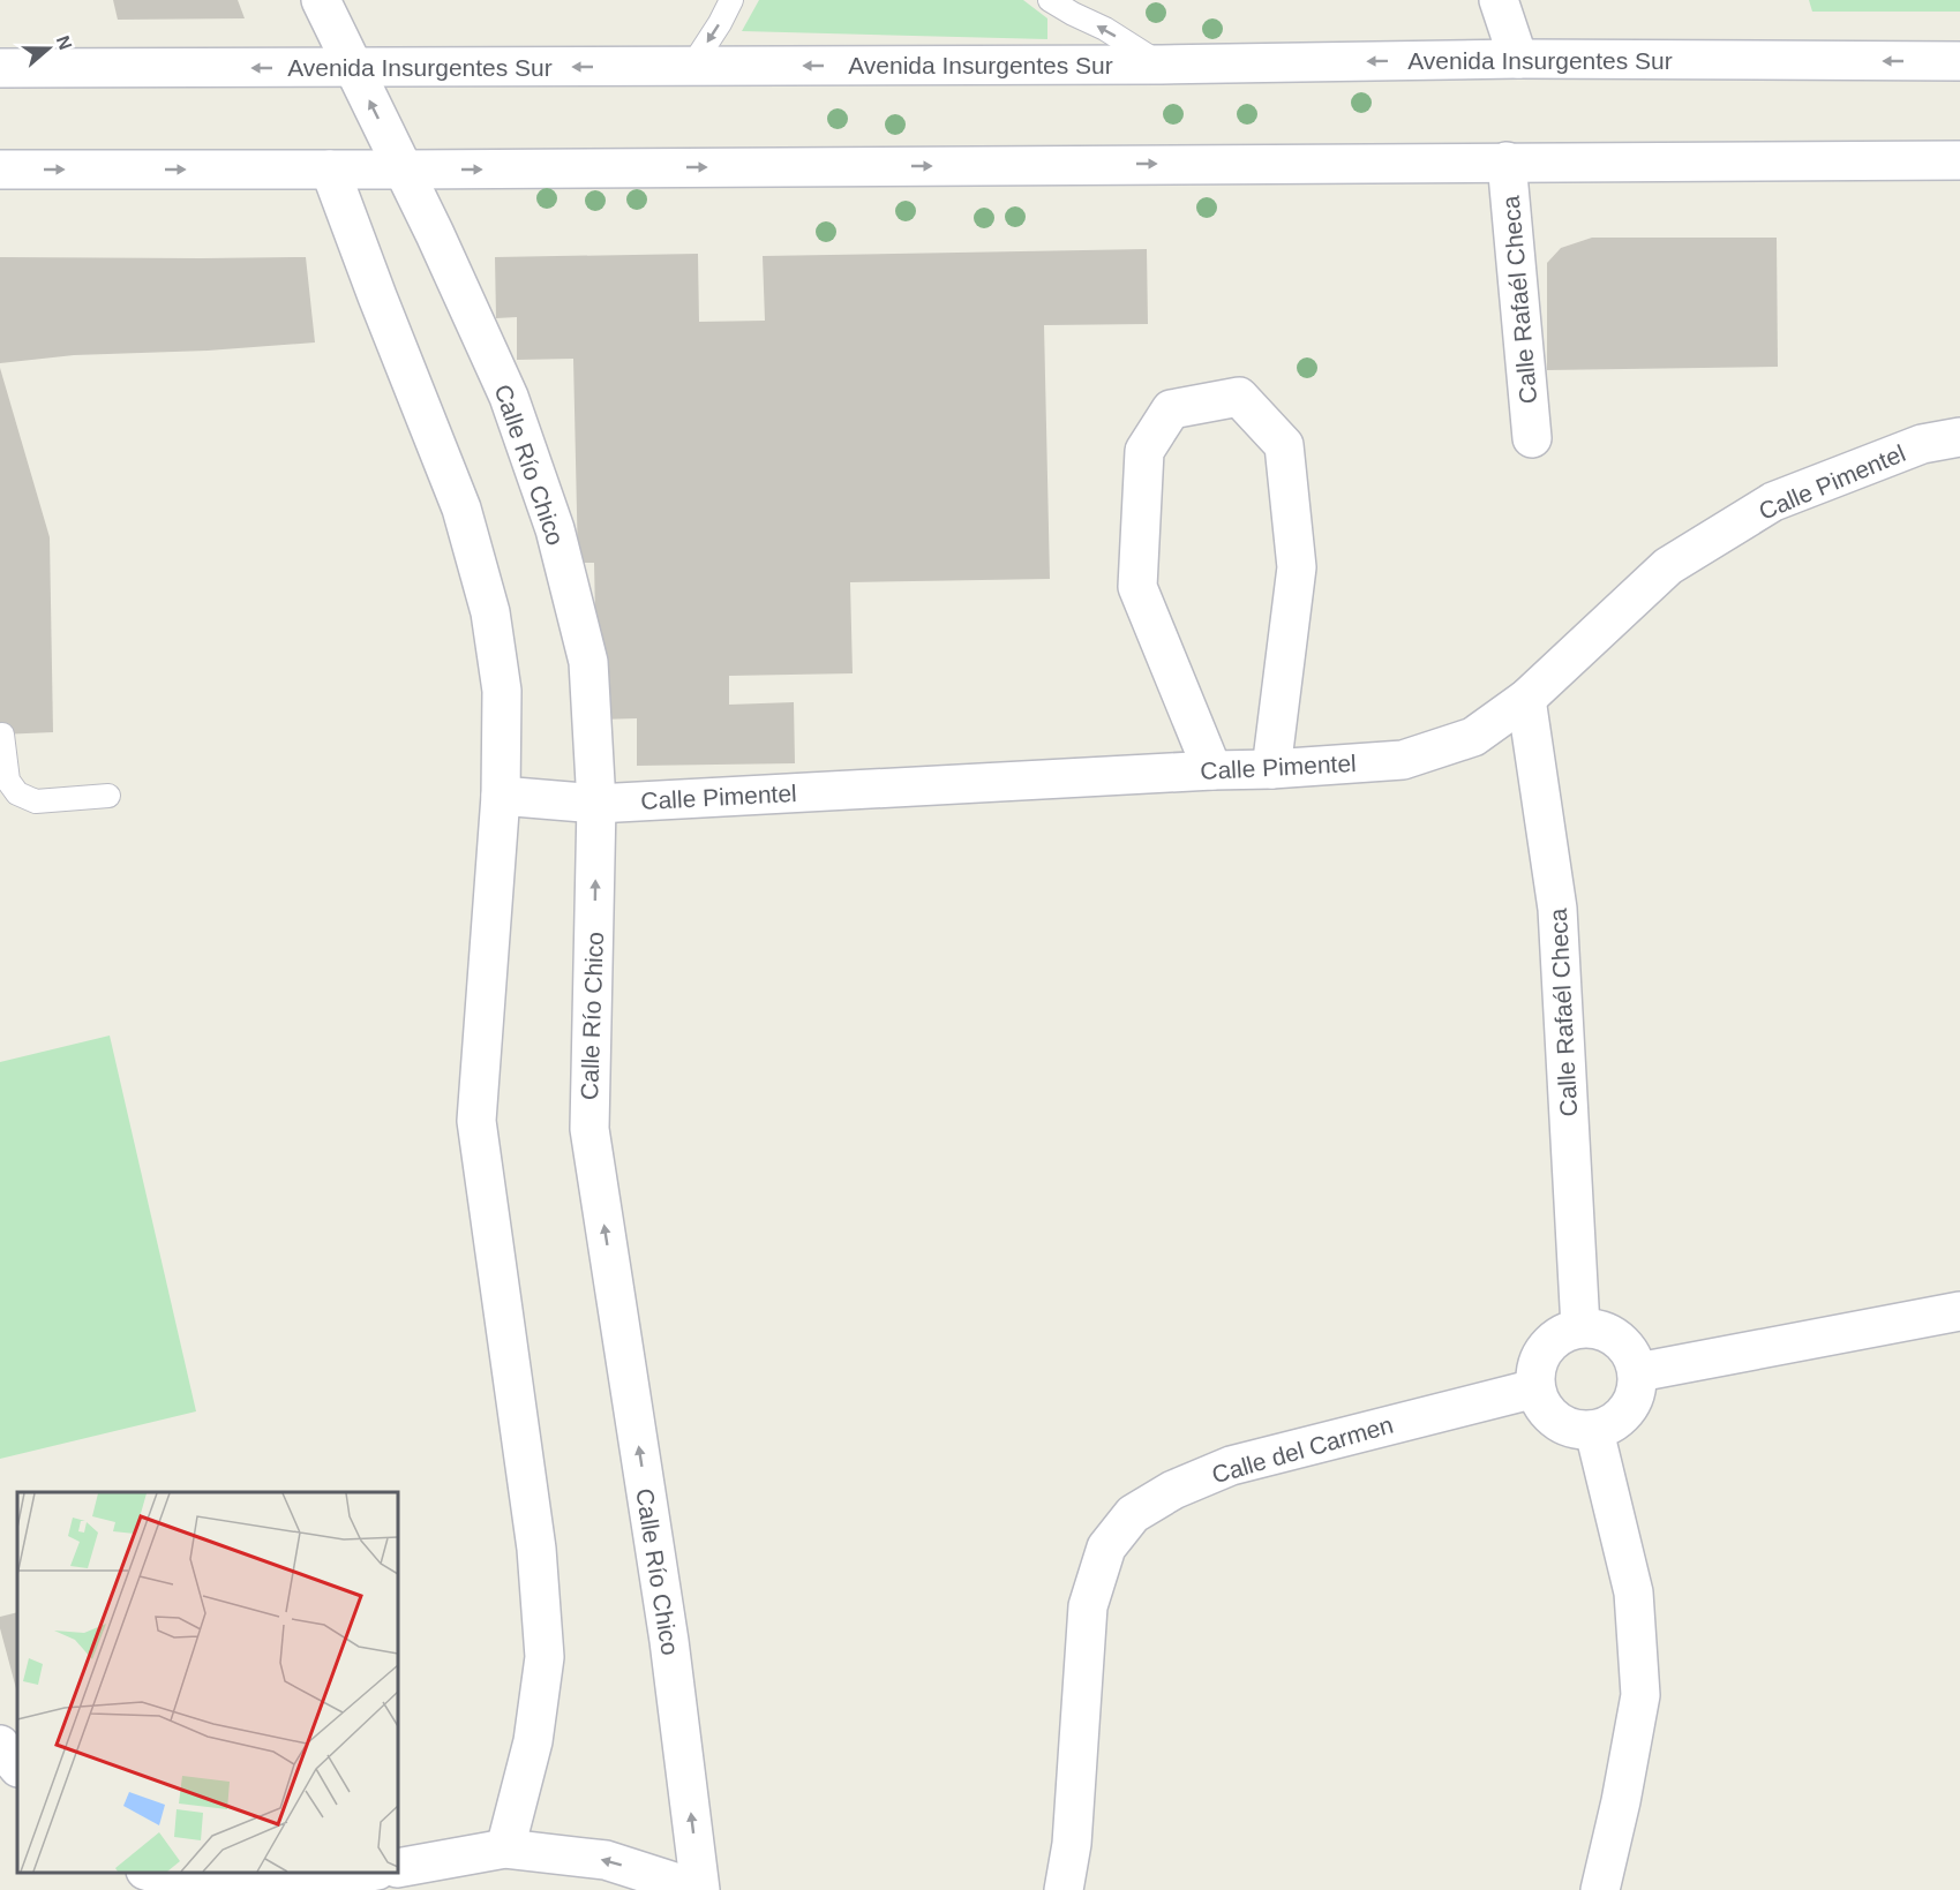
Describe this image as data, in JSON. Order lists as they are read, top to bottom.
{
  "streets": {
    "street": [
      "Avenida Insurgentes Sur",
      "Calle Rafaél Checa",
      "Calle Río Chico",
      "Calle Pimentel",
      "Calle del Carmen"
    ]
  },
  "crossings": [
    ["Avenida Insurgentes Sur", "Calle Río Chico"],
    ["Calle Rafaél Checa", "Calle Pimentel"],
    ["Calle Rafaél Checa", "Calle del Carmen"],
    ["Calle Río Chico", "Calle Pimentel"]
  ],
  "north": "right"
}
